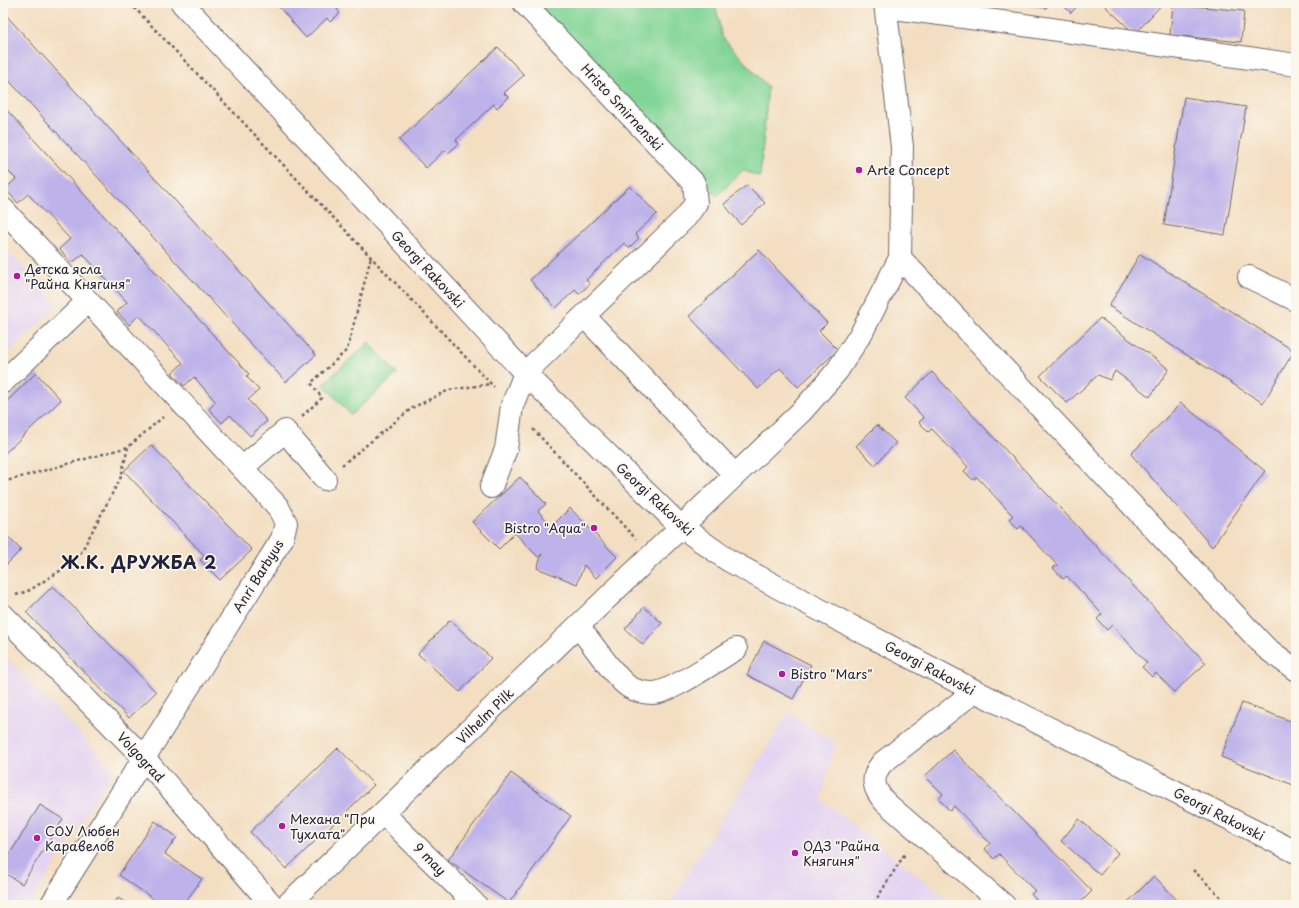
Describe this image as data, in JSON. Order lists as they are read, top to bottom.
{
  "streets": {
    "street": [
      "Hristo Smirnenski",
      "Georgi Rakovski",
      "Anri Barbyus",
      "Vilhelm Pilk",
      "Volgograd",
      "9 may"
    ]
  },
  "crossings": [
    ["Hristo Smirnenski", "Georgi Rakovski"],
    ["Georgi Rakovski", "Vilhelm Pilk"],
    ["Anri Barbyus", "Volgograd"],
    ["Vilhelm Pilk", "9 may"]
  ],
  "districts": ["Ж.К. ДРУЖБА 2"],
  "places": [
    "Arte Concept",
    "Детска ясла \"Райна Княгиня\"",
    "Bistro \"Aqua\"",
    "Bistro \"Mars\"",
    "Механа \"При Тухлата\"",
    "СОУ Любен Каравелов",
    "ОДЗ \"Райна Княгиня\""
  ]
}
